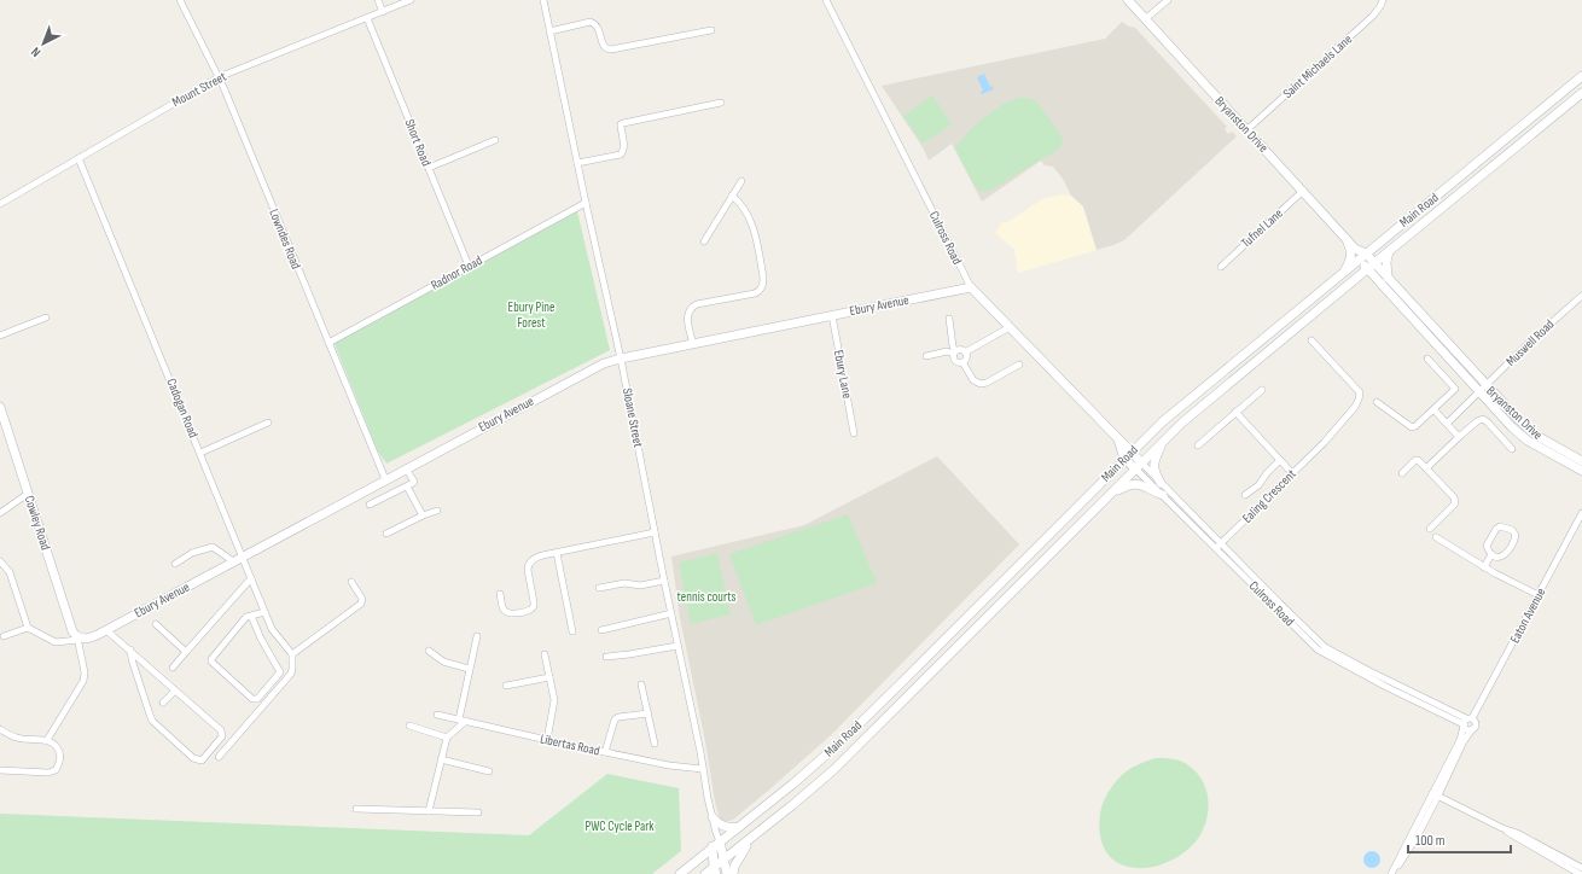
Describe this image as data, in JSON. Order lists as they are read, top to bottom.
{
  "streets": {
    "main road": [
      "Bryanston Drive",
      "Main Road",
      "Culross Road",
      "Ebury Avenue",
      "Sloane Street",
      "Cowley Road"
    ],
    "street": [
      "Saint Michaels Lane",
      "Mount Street",
      "Short Road",
      "Tufnel Lane",
      "Lowndes Road",
      "Radnor Road",
      "Muswell Road",
      "Ebury Lane",
      "Cadogan Road",
      "Ealing Crescent",
      "Eaton Avenue",
      "Libertas Road"
    ]
  },
  "crossings": [
    ["Saint Michaels Lane", "Bryanston Drive"],
    ["Mount Street", "Short Road"],
    ["Mount Street", "Lowndes Road"],
    ["Mount Street", "Cadogan Road"],
    ["Bryanston Drive", "Main Road"],
    ["Bryanston Drive", "Tufnel Lane"],
    ["Bryanston Drive", "Muswell Road"],
    ["Short Road", "Radnor Road"],
    ["Main Road", "Culross Road"],
    ["Main Road", "Sloane Street"],
    ["Culross Road", "Ebury Avenue"],
    ["Culross Road", "Ealing Crescent"],
    ["Culross Road", "Eaton Avenue"],
    ["Lowndes Road", "Radnor Road"],
    ["Lowndes Road", "Ebury Avenue"],
    ["Radnor Road", "Sloane Street"],
    ["Ebury Avenue", "Ebury Lane"],
    ["Ebury Avenue", "Cadogan Road"],
    ["Ebury Avenue", "Sloane Street"],
    ["Ebury Avenue", "Cowley Road"],
    ["Sloane Street", "Libertas Road"]
  ],
  "parks": ["Ebury Pine Forest", "tennis courts", "PWC Cycle Park"],
  "scale_bar": "100 m",
  "north": "bottom left"
}
